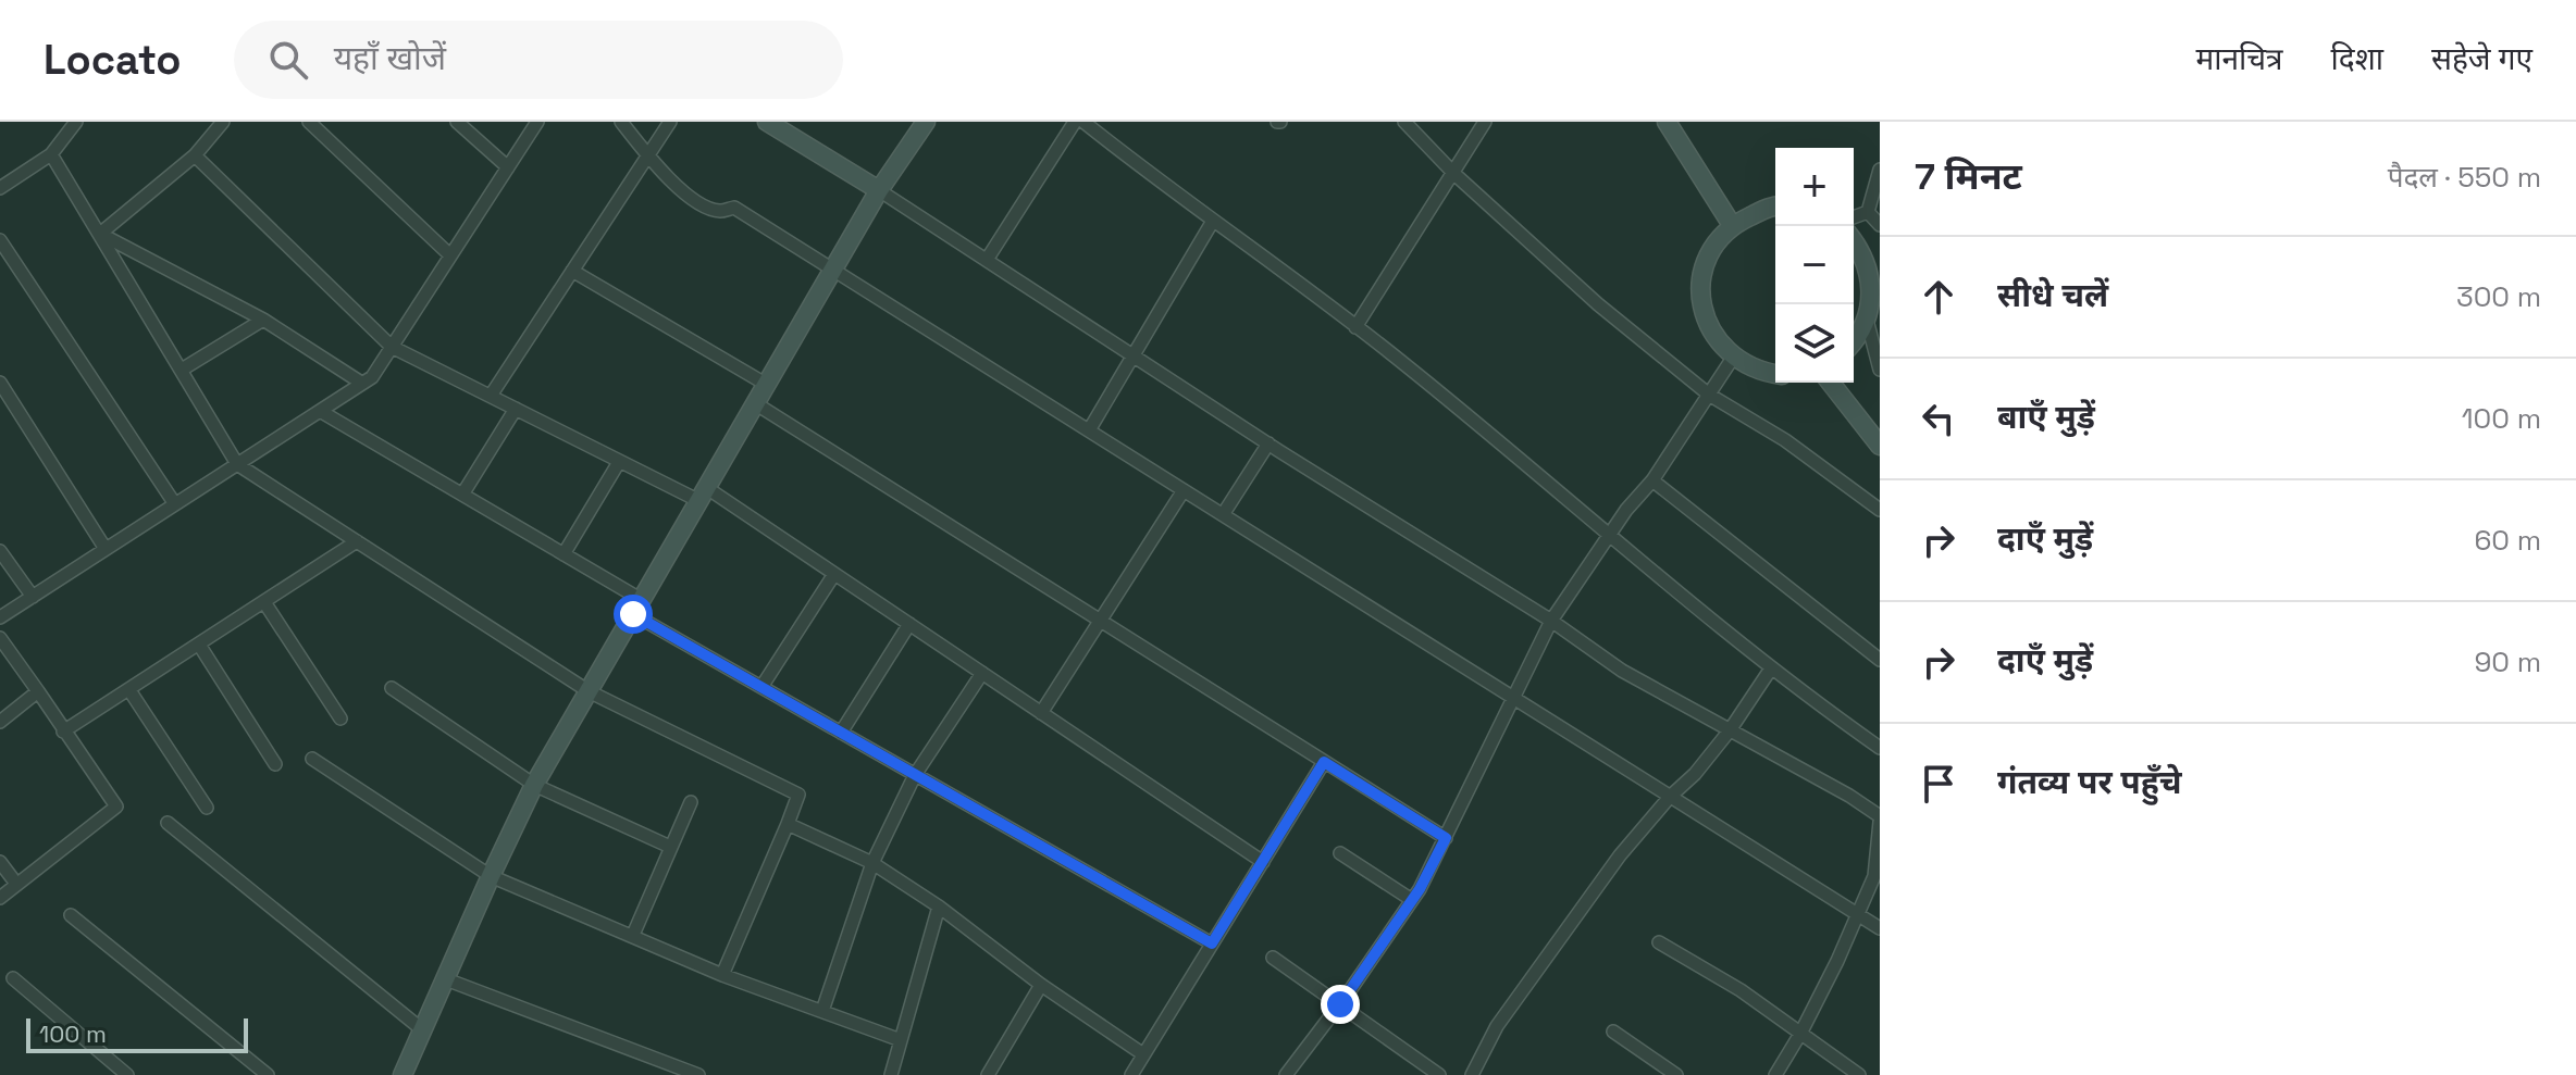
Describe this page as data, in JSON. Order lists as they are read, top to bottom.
{
  "scale_bar": "100 m",
  "page": {
    "header": "Locato",
    "search": "यहाँ खोजें",
    "nav": ["मानचित्र", "दिशा", "सहेजे गए"],
    "heading": ["7 मिनट", "पैदल · 550 m"],
    "map_buttons": ["+", "−"],
    "list": [
      ["सीधे चलें", "300 m"],
      ["बाएँ मुड़ें", "100 m"],
      ["दाएँ मुड़ें", "60 m"],
      ["दाएँ मुड़ें", "90 m"],
      "गंतव्य पर पहुँचे"
    ],
    "scale": "100 m"
  }
}
